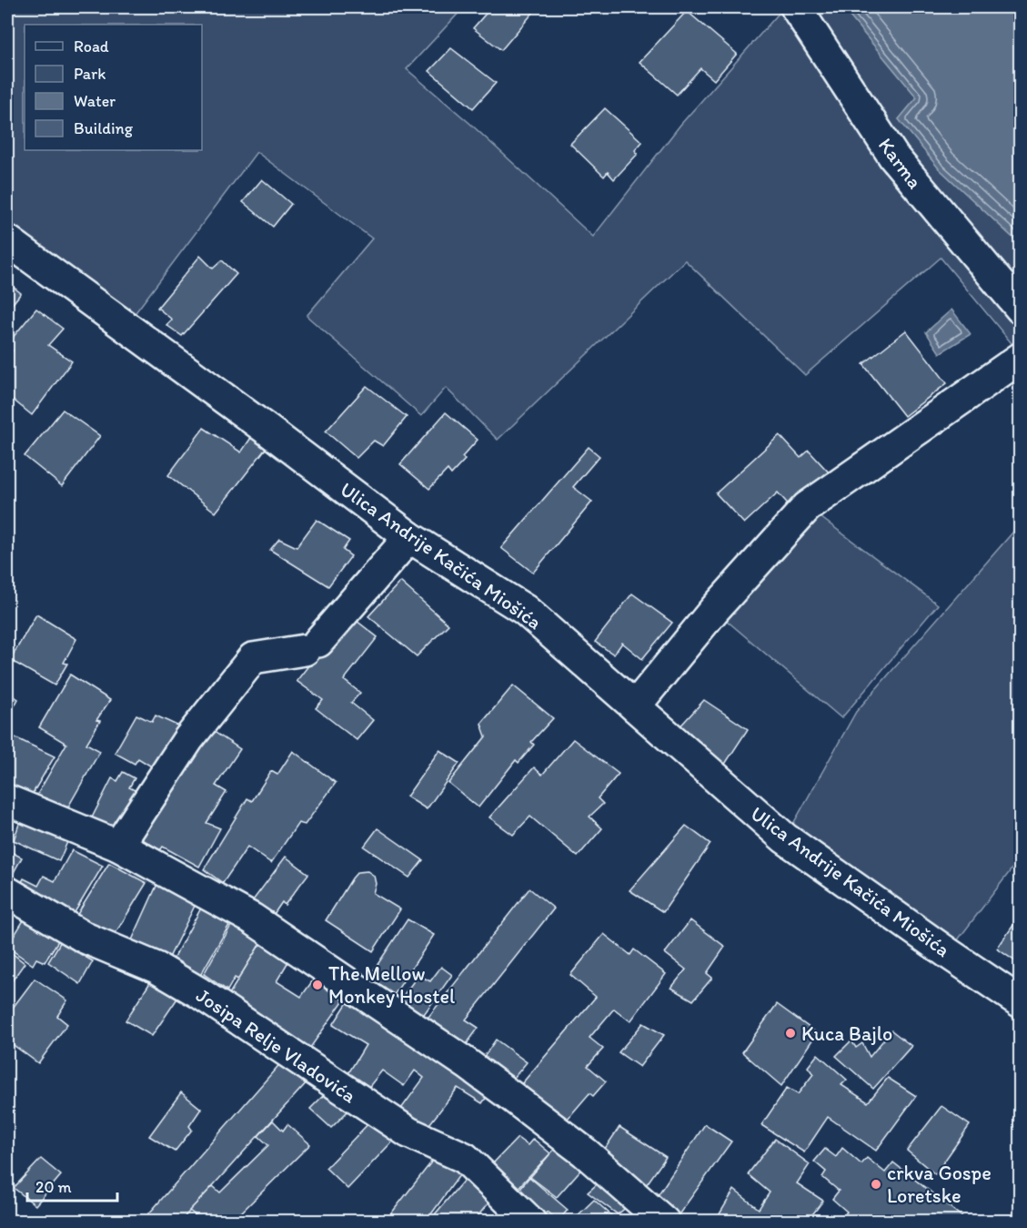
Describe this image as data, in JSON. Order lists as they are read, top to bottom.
{
  "streets": {
    "street": ["Karma", "Ulica Andrije Kačića Miošića", "Josipa Relje Vladovića"]
  },
  "places": ["The Mellow Monkey Hostel", "Kuca Bajlo", "crkva Gospe Loretske"],
  "legend": [
    "Road",
    "Park",
    "Water",
    "Building"
  ],
  "scale_bar": "20 m"
}
